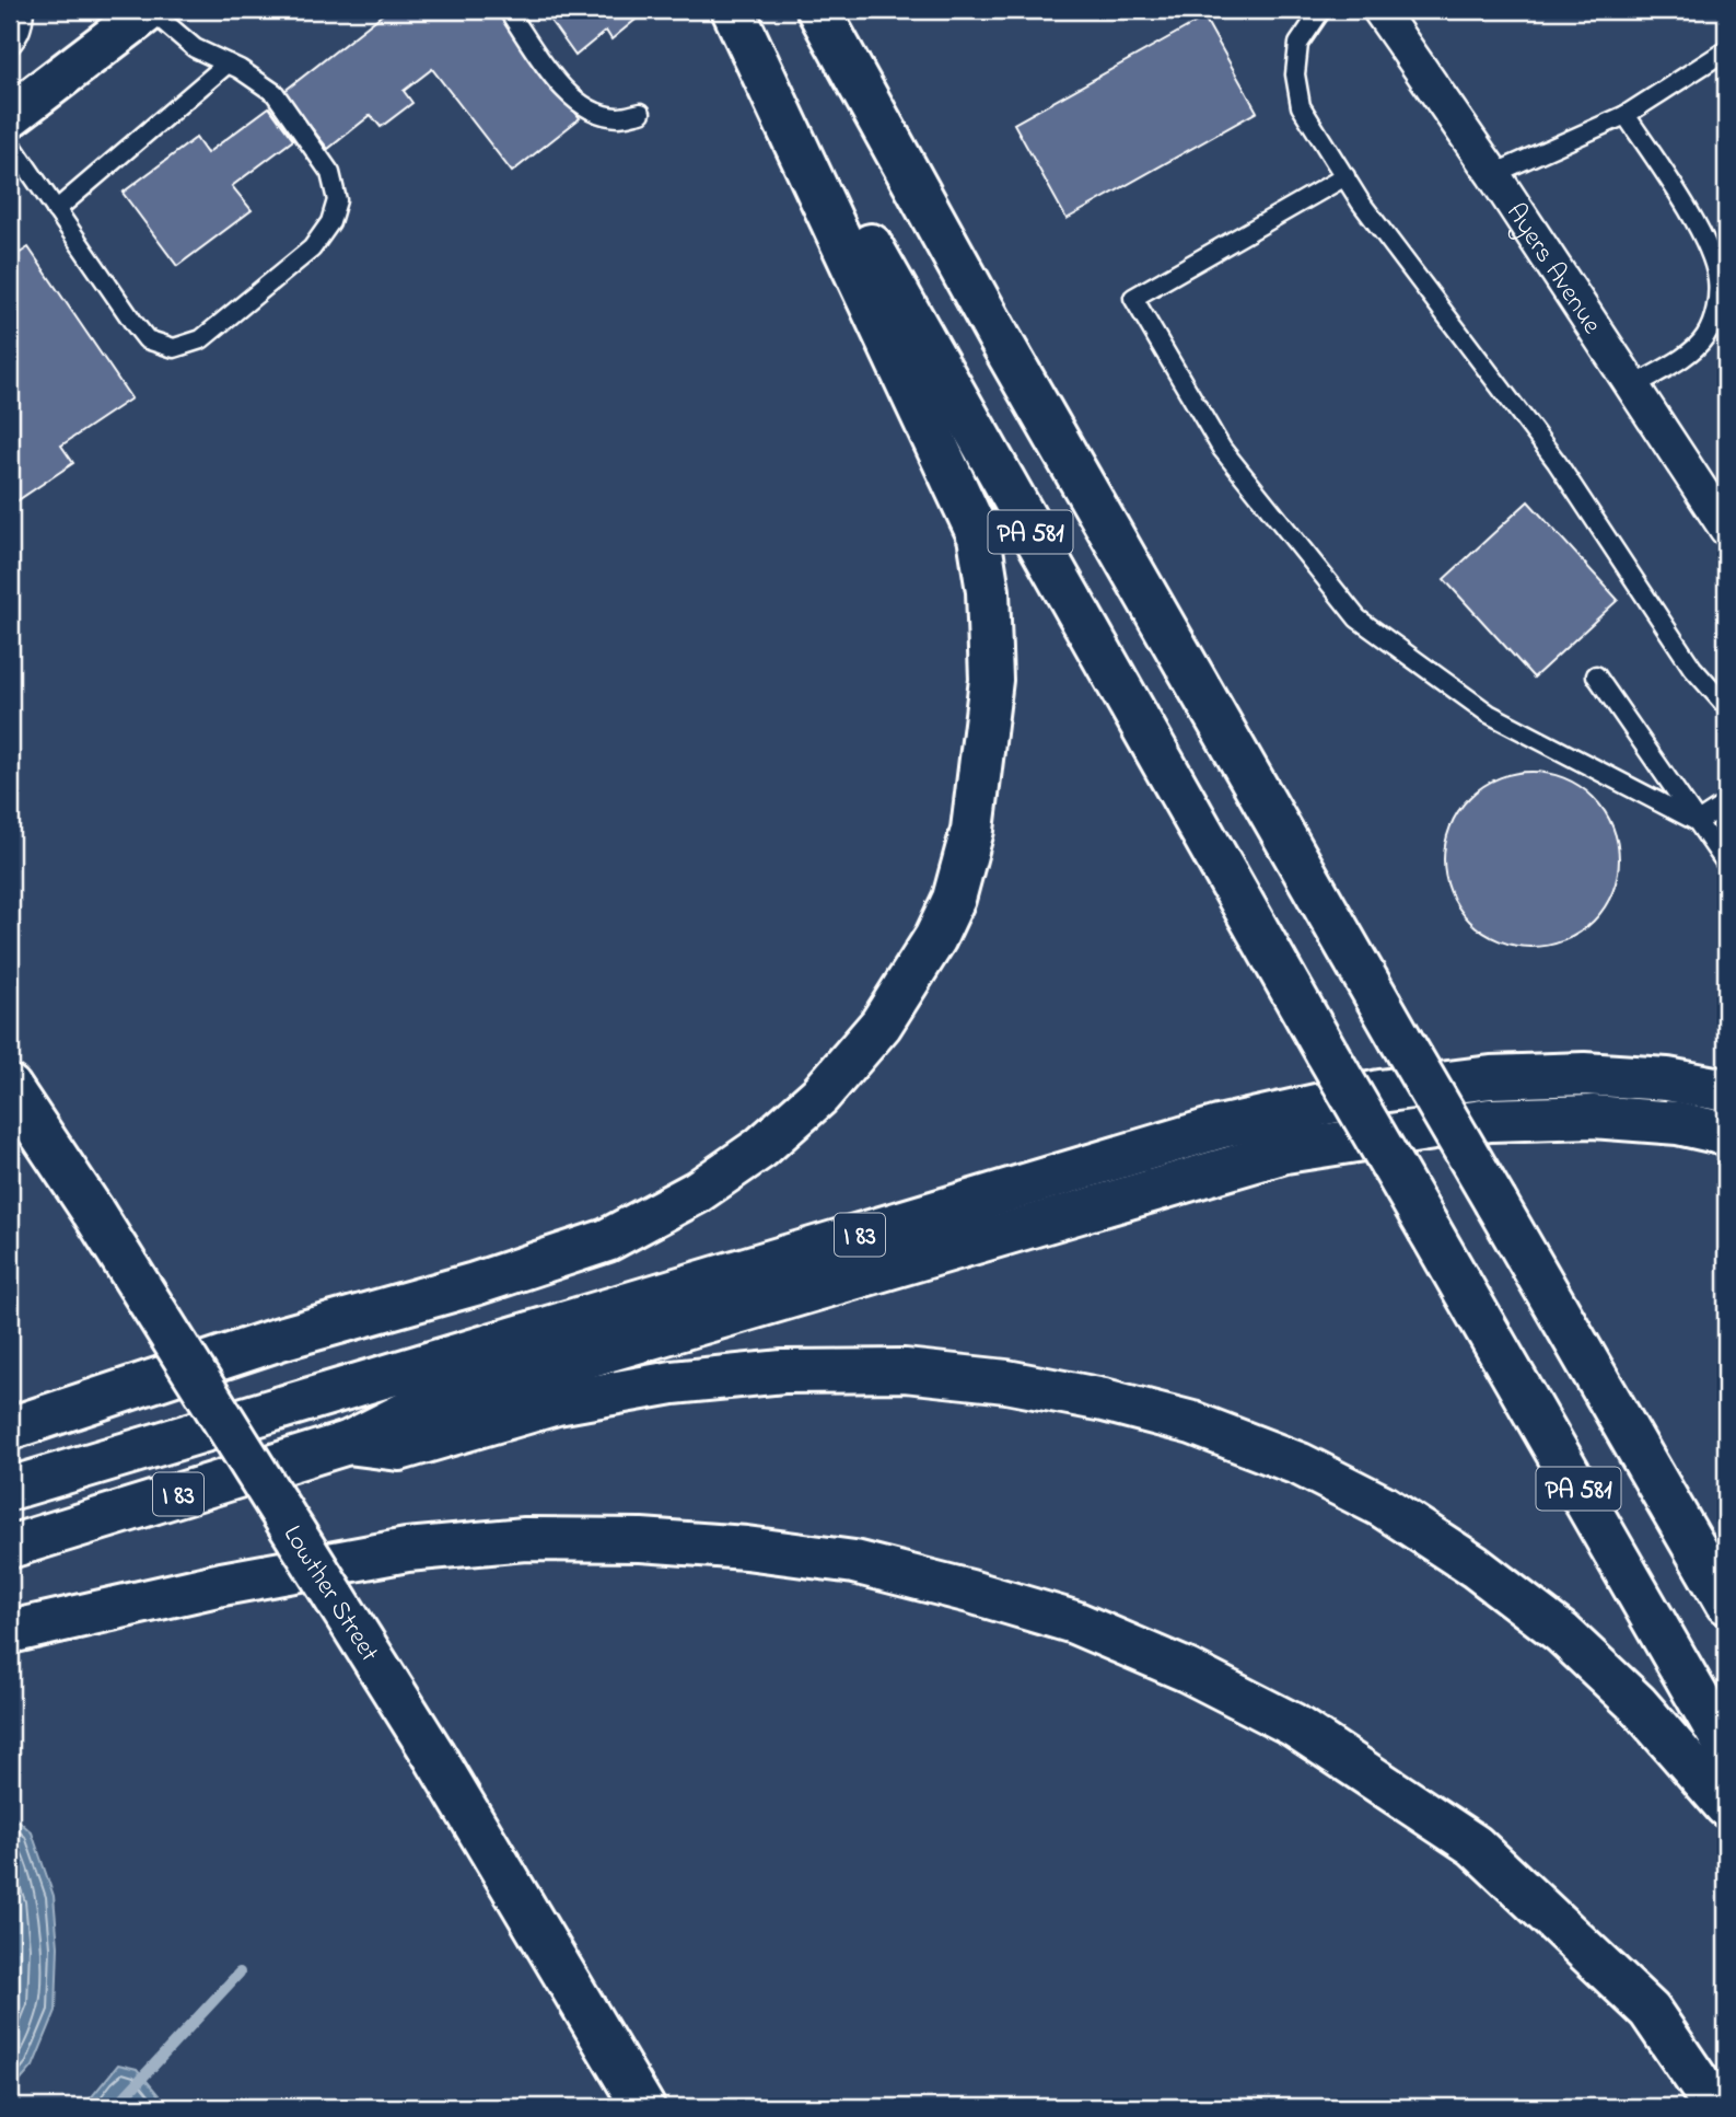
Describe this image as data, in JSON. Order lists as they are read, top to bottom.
{
  "streets": {
    "main road": ["PA 581", "I 83", "Lowther Street"],
    "street": ["Ayers Avenue"]
  }
}
